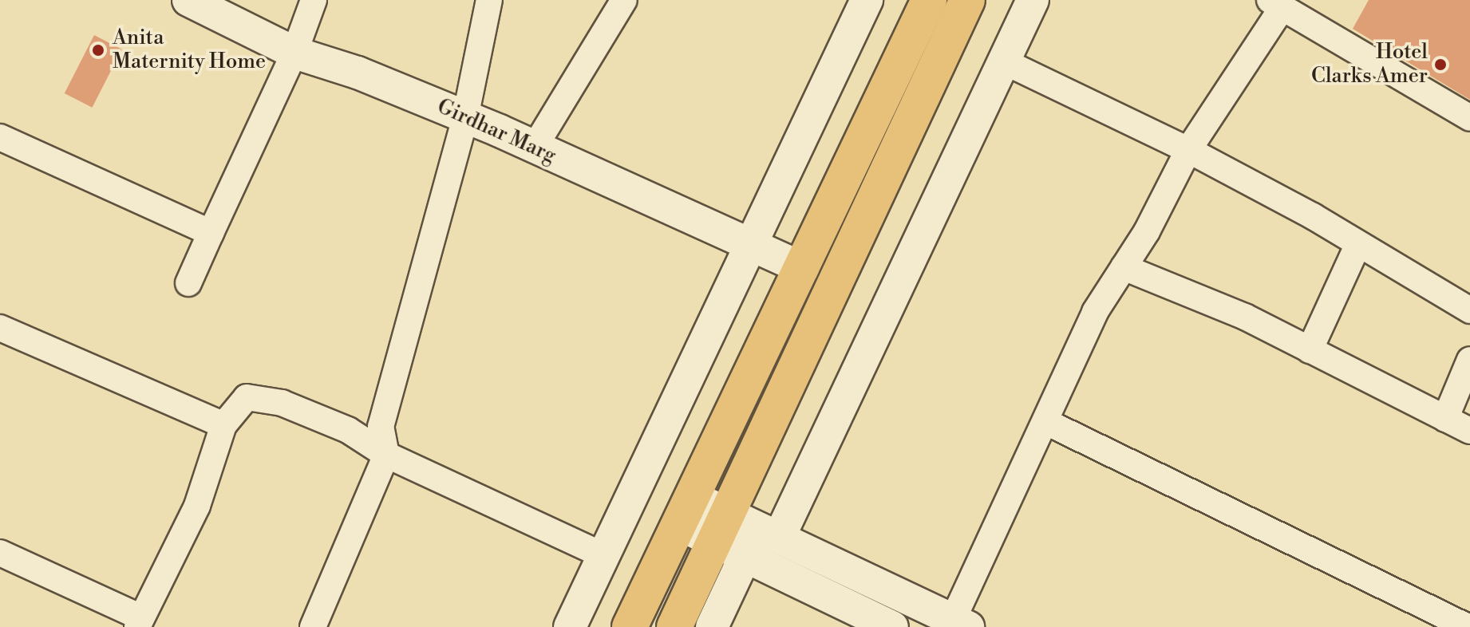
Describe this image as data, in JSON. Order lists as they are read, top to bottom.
{
  "streets": {
    "street": ["Girdhar Marg"]
  },
  "places": ["Anita Maternity Home", "Hotel Clarks Amer"]
}
